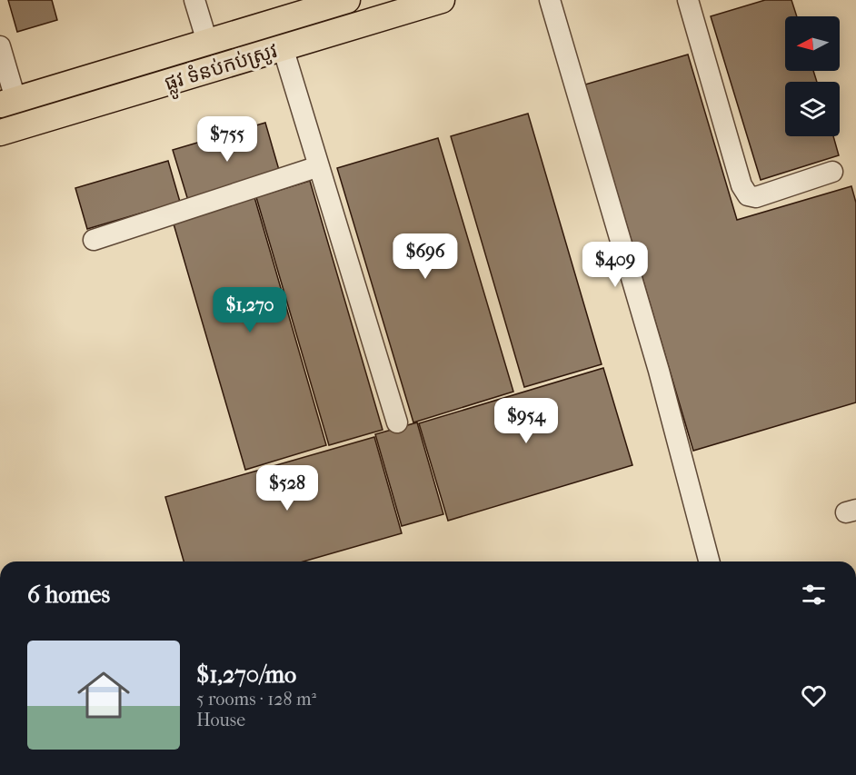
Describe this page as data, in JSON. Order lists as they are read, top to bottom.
{
  "streets": {
    "main road": ["ផ្លូវ ទំនប់កប់ស្រូវ"]
  },
  "north": "left",
  "page": {
    "price": [
      "$755",
      "$696",
      "$409",
      "$1,270",
      "$954",
      "$528"
    ],
    "heading": "6 homes",
    "list": [
      {
        "name": "$1,270/mo",
        "note": "5 rooms · 128 m² · House"
      }
    ]
  }
}
